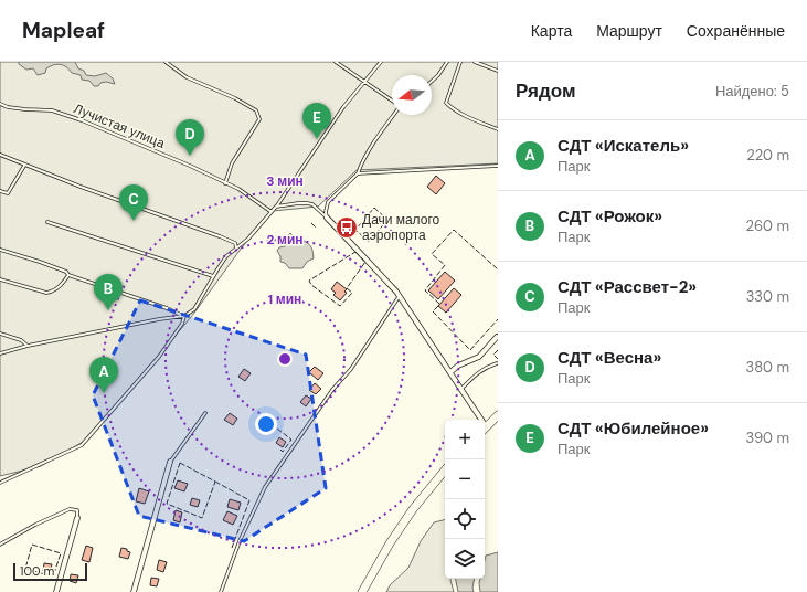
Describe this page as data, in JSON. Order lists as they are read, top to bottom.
{
  "streets": {
    "lane": ["Лучистая улица"]
  },
  "places": {
    "bus stop": ["Дачи малого аэропорта"]
  },
  "scale_bar": "100 m",
  "north": "left",
  "page": {
    "header": "Mapleaf",
    "nav": ["Карта", "Маршрут", "Сохранённые"],
    "heading": ["Рядом", "Найдено: 5"],
    "pins": [
      "E",
      "D",
      "C",
      "B",
      "A"
    ],
    "list": [
      {
        "mark": "A",
        "name": "СДТ «Искатель»",
        "note": "Парк",
        "value": "220 m"
      },
      {
        "mark": "B",
        "name": "СДТ «Рожок»",
        "note": "Парк",
        "value": "260 m"
      },
      {
        "mark": "C",
        "name": "СДТ «Рассвет-2»",
        "note": "Парк",
        "value": "330 m"
      },
      {
        "mark": "D",
        "name": "СДТ «Весна»",
        "note": "Парк",
        "value": "380 m"
      },
      {
        "mark": "E",
        "name": "СДТ «Юбилейное»",
        "note": "Парк",
        "value": "390 m"
      }
    ],
    "map_buttons": ["+", "−"],
    "scale": "100 m"
  },
  "rings": ["3 мин", "2 мин", "1 мин"]
}
